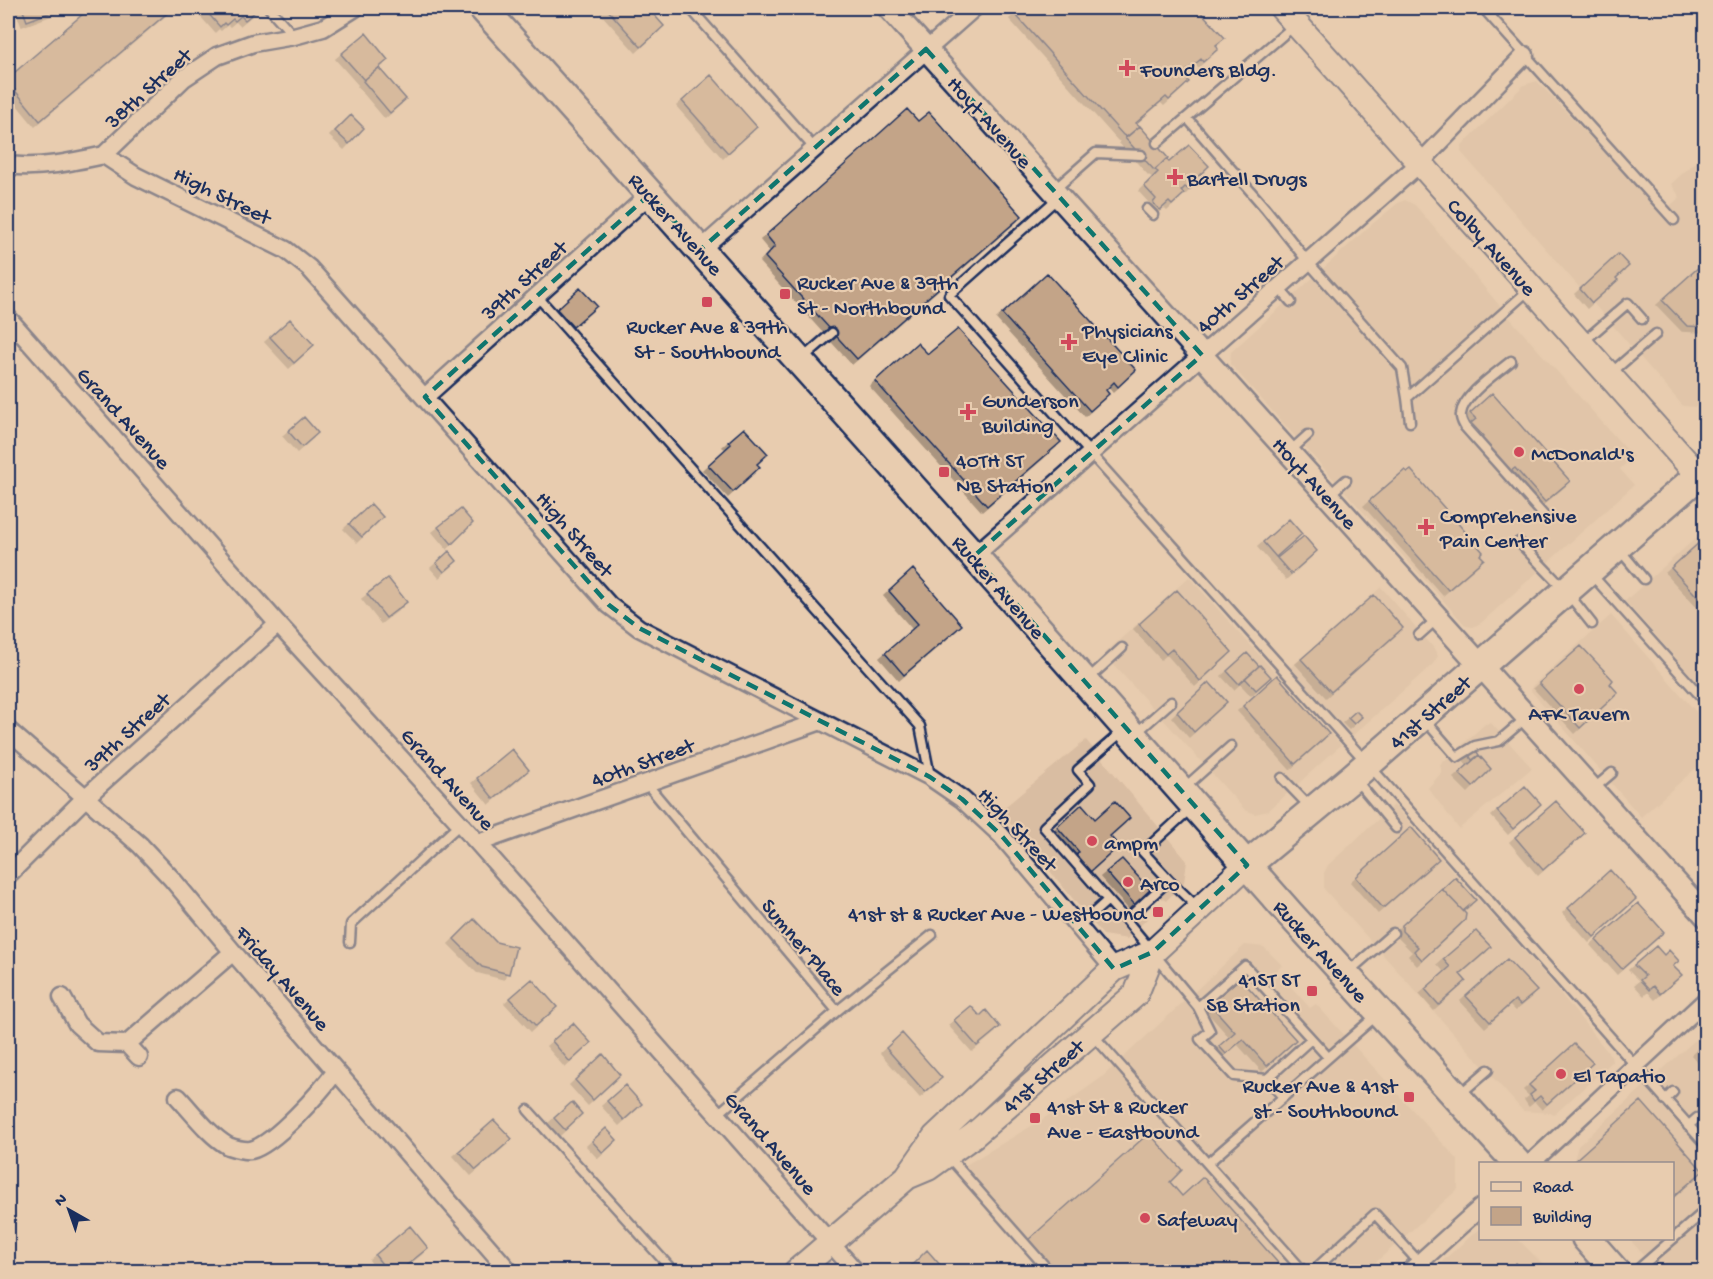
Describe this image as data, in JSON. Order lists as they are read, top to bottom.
{
  "streets": {
    "main road": ["Rucker Avenue", "Colby Avenue", "41st Street"],
    "street": [
      "38th Street",
      "Hoyt Avenue",
      "High Street",
      "39th Street",
      "40th Street",
      "Grand Avenue",
      "Friday Avenue"
    ],
    "lane": ["Sumner Place"]
  },
  "crossings": [
    ["38th Street", "High Street"],
    ["Hoyt Avenue", "40th Street"],
    ["Hoyt Avenue", "41st Street"],
    ["High Street", "39th Street"],
    ["High Street", "40th Street"],
    ["High Street", "41st Street"],
    ["Rucker Avenue", "39th Street"],
    ["Rucker Avenue", "40th Street"],
    ["Rucker Avenue", "41st Street"],
    ["Colby Avenue", "40th Street"],
    ["Colby Avenue", "41st Street"],
    ["39th Street", "Grand Avenue"],
    ["39th Street", "Friday Avenue"],
    ["40th Street", "Grand Avenue"],
    ["40th Street", "Sumner Place"],
    ["Grand Avenue", "41st Street"],
    ["Grand Avenue", "Sumner Place"]
  ],
  "places": {
    "health": [
      "Founders Bldg.",
      "Bartell Drugs",
      "Physicians Eye Clinic",
      "Gunderson Building",
      "Comprehensive Pain Center"
    ],
    "transit": [
      "Rucker Ave & 39th St - Northbound",
      "Rucker Ave & 39th St - Southbound",
      "40TH ST NB Station",
      "41st st & Rucker Ave - Westbound",
      "41ST ST SB Station",
      "Rucker Ave & 41st st - Southbound",
      "41st St & Rucker Ave - Eastbound"
    ],
    "other": [
      "McDonald's",
      "AFK Tavern",
      "ampm",
      "Arco",
      "El Tapatio",
      "Safeway"
    ]
  },
  "legend": ["Road", "Building"],
  "north": "top left"
}
